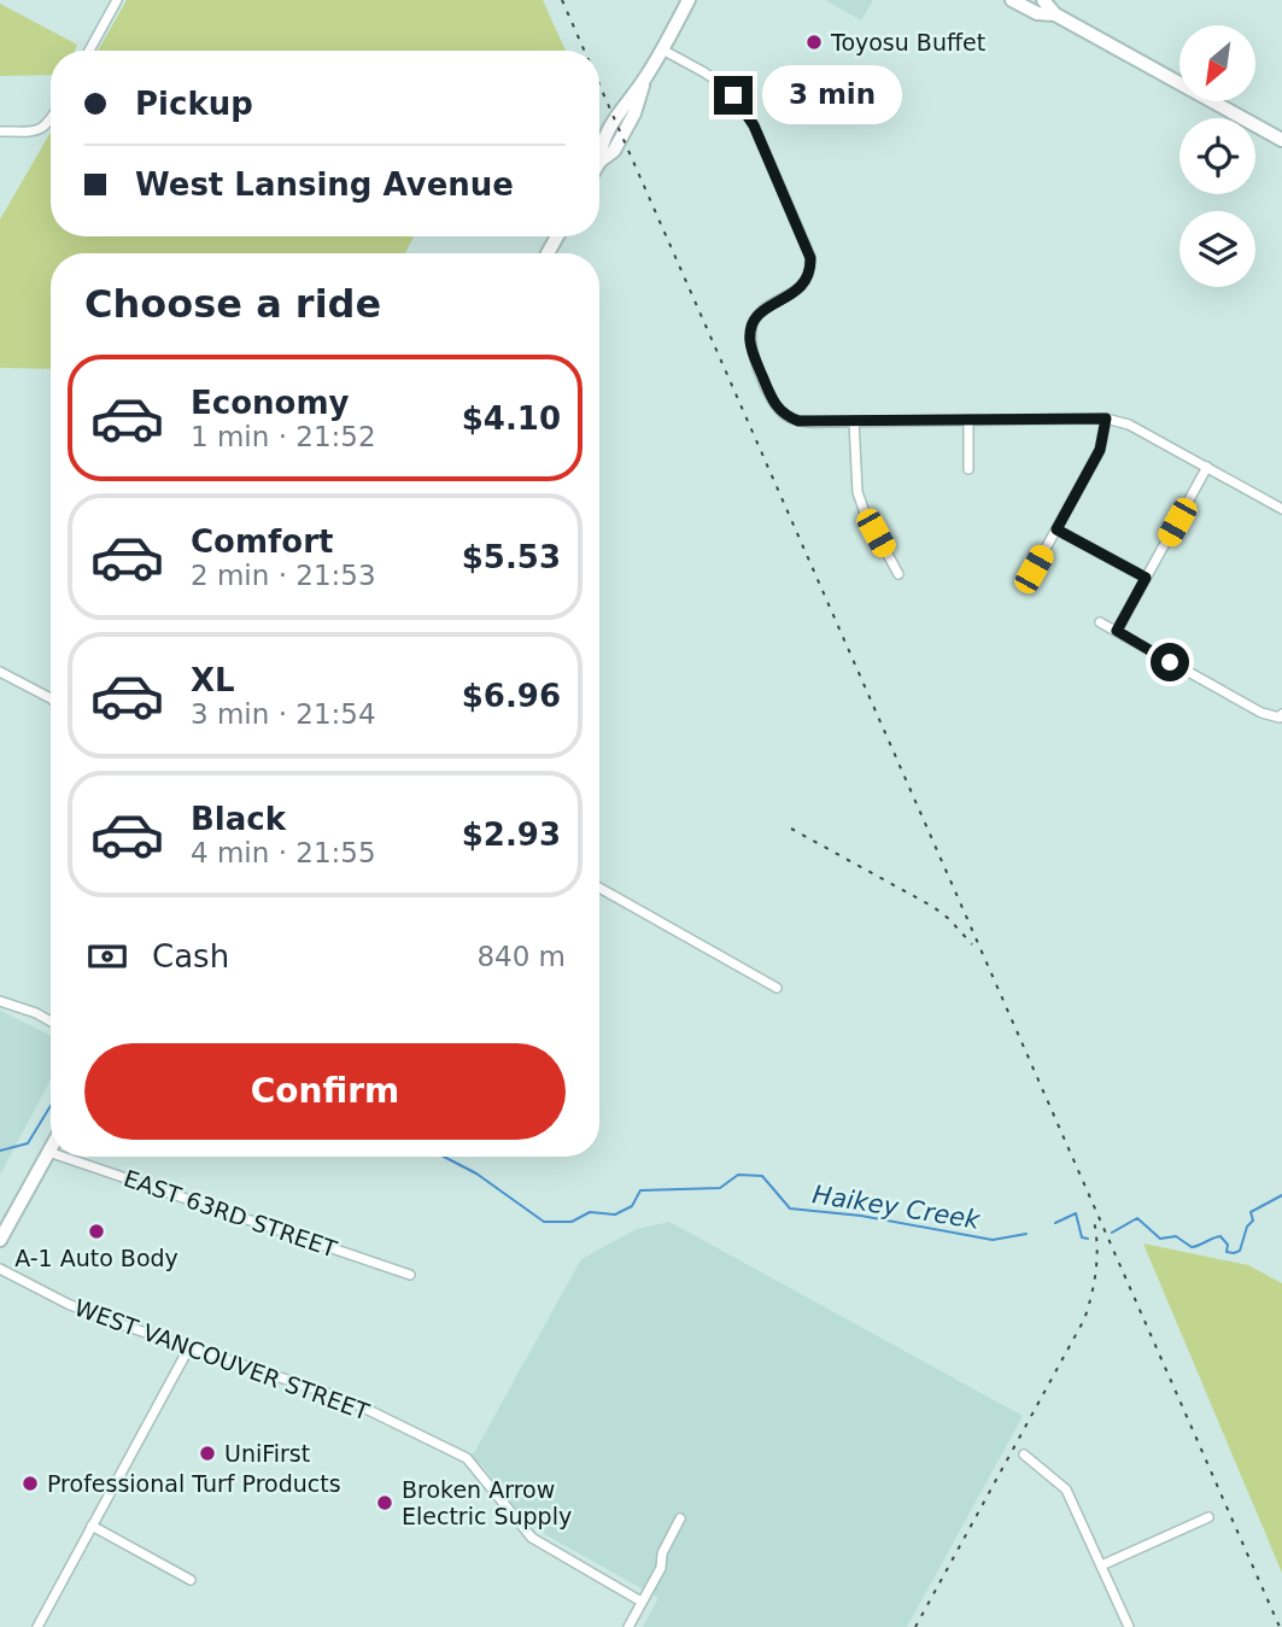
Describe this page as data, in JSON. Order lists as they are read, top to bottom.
{
  "streets": {
    "street": ["EAST 63RD STREET", "WEST VANCOUVER STREET"]
  },
  "water": ["Haikey Creek"],
  "places": [
    "Toyosu Buffet",
    "A-1 Auto Body",
    "UniFirst",
    "Professional Turf Products",
    "Broken Arrow Electric Supply"
  ],
  "north": "bottom left",
  "page": {
    "banner": ["Pickup", "West Lansing Avenue"],
    "bubble": "3 min",
    "heading": "Choose a ride",
    "list": [
      {
        "name": "Economy",
        "note": "1 min · 21:52",
        "value": "$4.10"
      },
      {
        "name": "Comfort",
        "note": "2 min · 21:53",
        "value": "$5.53"
      },
      {
        "name": "XL",
        "note": "3 min · 21:54",
        "value": "$6.96"
      },
      {
        "name": "Black",
        "note": "4 min · 21:55",
        "value": "$2.93"
      }
    ],
    "pay": ["Cash", "840 m"],
    "buttons": "Confirm"
  }
}
